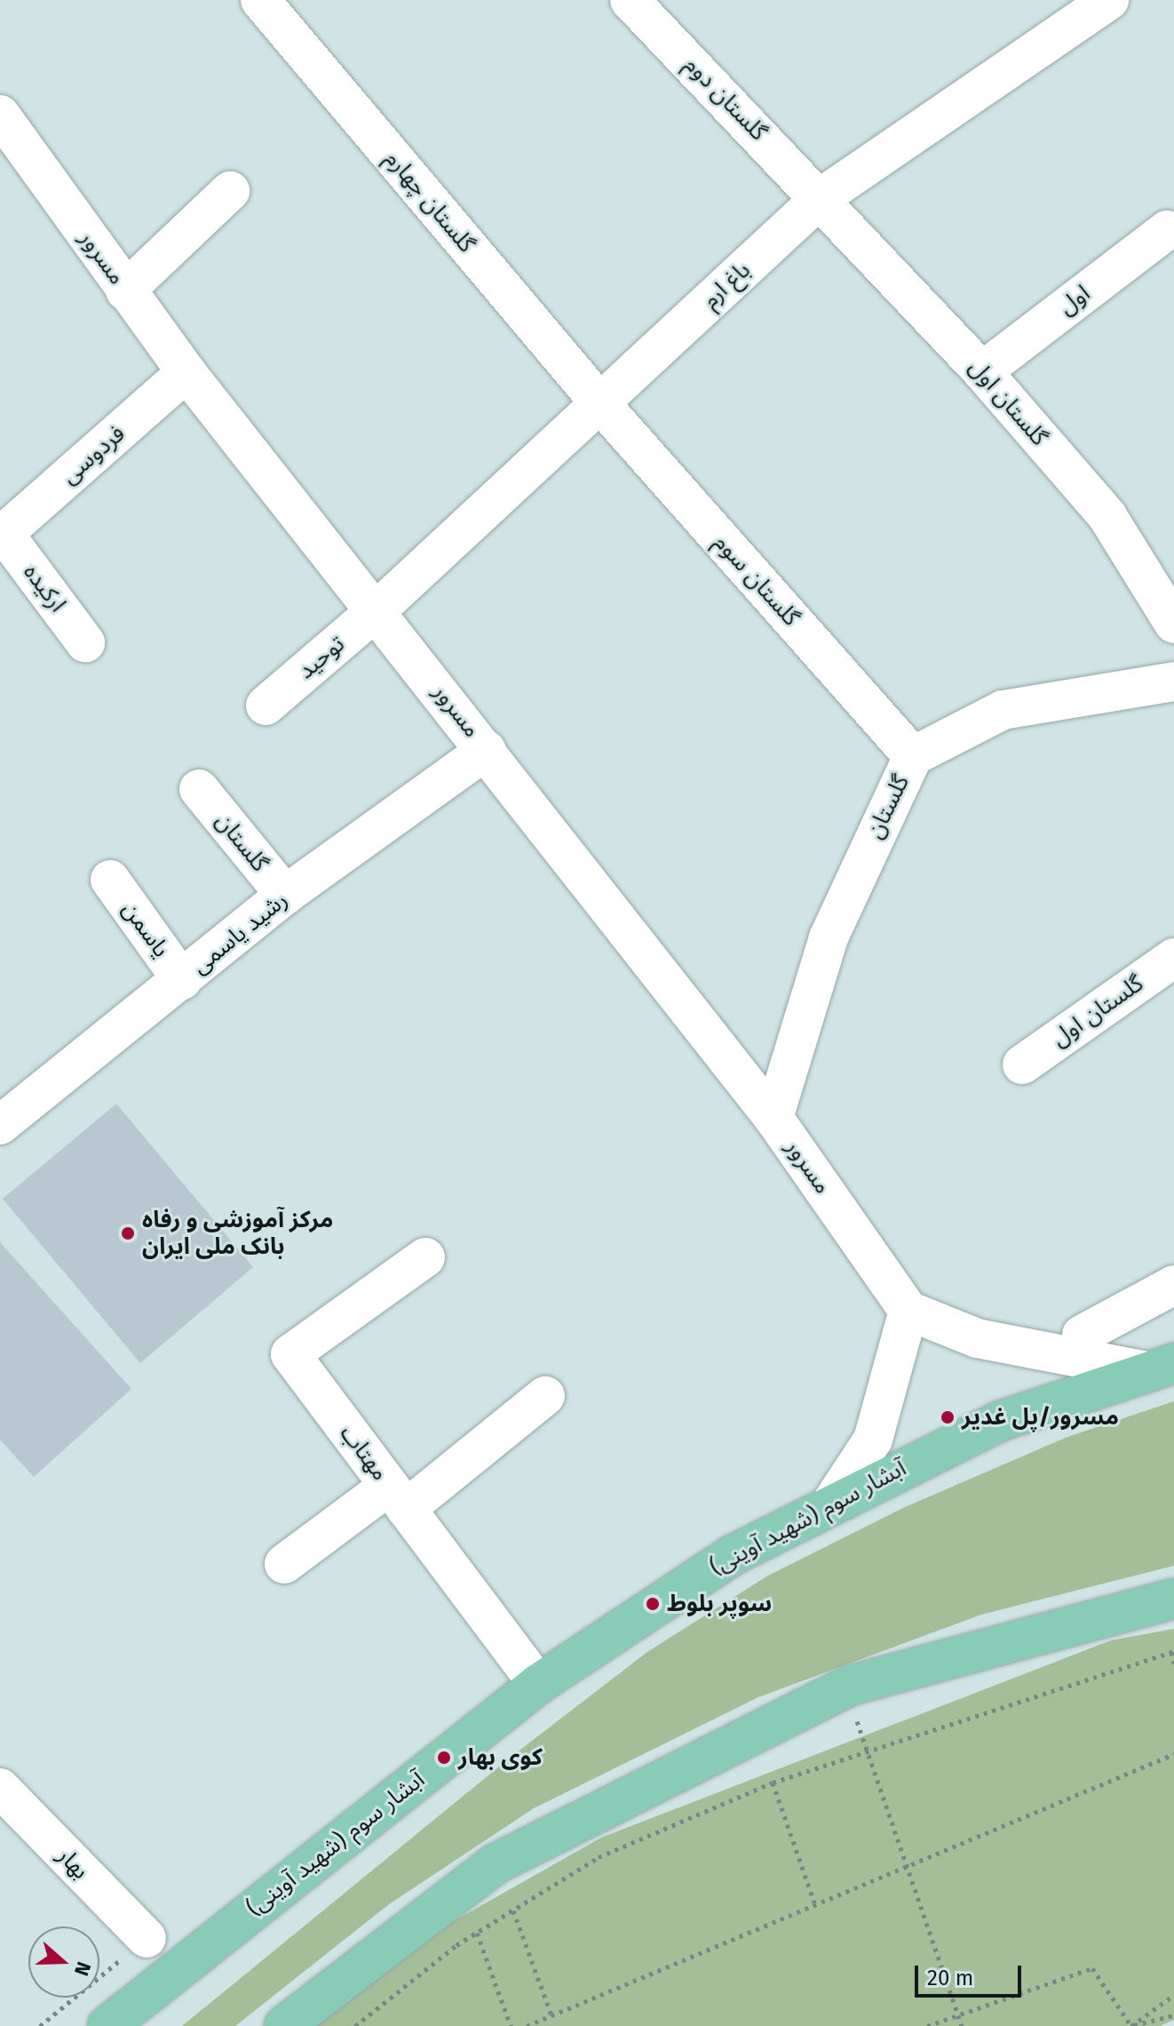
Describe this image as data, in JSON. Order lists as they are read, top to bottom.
{
  "streets": {
    "main road": ["آبشار سوم (شهید آوینی)"],
    "street": [
      "گلستان دوم",
      "گلستان چهارم",
      "مسرور",
      "باغ ارم",
      "اول",
      "گلستان اول",
      "فردوسی",
      "گلستان سوم",
      "ارکیده",
      "توحید",
      "گلستان",
      "یاسمن",
      "رشید یاسمی",
      "مهتاب",
      "بهار"
    ]
  },
  "crossings": [
    ["گلستان دوم", "باغ ارم"],
    ["گلستان دوم", "گلستان اول"],
    ["گلستان چهارم", "باغ ارم"],
    ["گلستان چهارم", "گلستان سوم"],
    ["مسرور", "باغ ارم"],
    ["مسرور", "فردوسی"],
    ["مسرور", "توحید"],
    ["مسرور", "گلستان"],
    ["مسرور", "رشید یاسمی"],
    ["باغ ارم", "گلستان اول"],
    ["باغ ارم", "گلستان سوم"],
    ["باغ ارم", "توحید"],
    ["اول", "گلستان اول"],
    ["فردوسی", "ارکیده"],
    ["گلستان سوم", "گلستان"],
    ["گلستان", "رشید یاسمی"],
    ["یاسمن", "رشید یاسمی"],
    ["مهتاب", "آبشار سوم (شهید آوینی)"]
  ],
  "places": [
    "مرکز آموزشی و رفاه بانک ملی ایران",
    "مسرور/پل غدیر",
    "سوپر بلوط",
    "کوی بهار"
  ],
  "scale_bar": "20 m",
  "north": "right"
}
